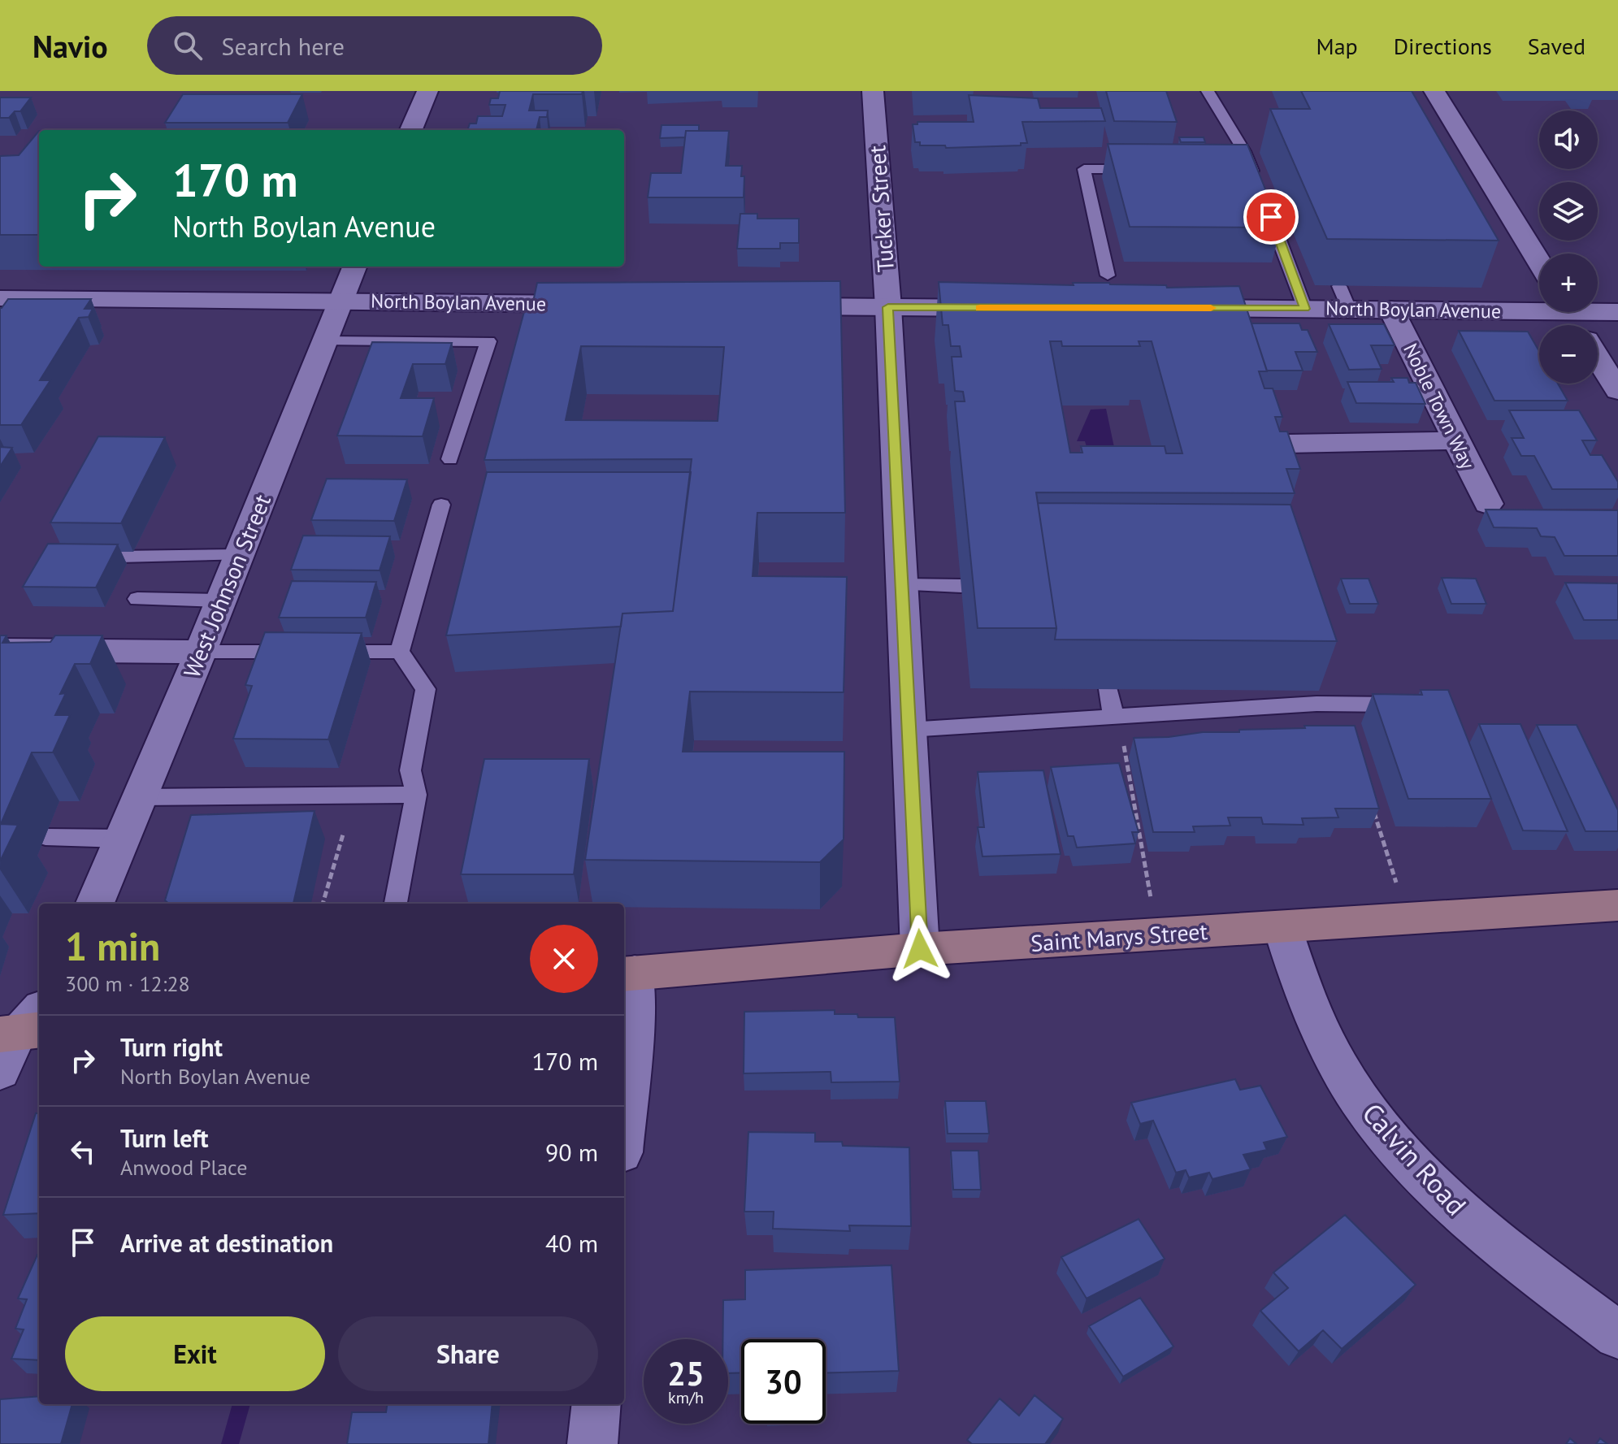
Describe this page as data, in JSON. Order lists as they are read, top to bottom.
{
  "streets": {
    "main road": ["Saint Marys Street"],
    "street": [
      "Tucker Street",
      "North Boylan Avenue",
      "Noble Town Way",
      "West Johnson Street",
      "Calvin Road"
    ]
  },
  "crossings": [
    ["Tucker Street", "Saint Marys Street"],
    ["North Boylan Avenue", "Noble Town Way"],
    ["North Boylan Avenue", "West Johnson Street"],
    ["Saint Marys Street", "Calvin Road"]
  ],
  "page": {
    "header": "Navio",
    "search": "Search here",
    "nav": ["Map", "Directions", "Saved"],
    "map_buttons": ["+", "−"],
    "turn": ["170 m", "North Boylan Avenue"],
    "heading": ["1 min", "300 m · 12:28"],
    "list": [
      {
        "name": "Turn right",
        "note": "North Boylan Avenue",
        "value": "170 m"
      },
      {
        "name": "Turn left",
        "note": "Anwood Place",
        "value": "90 m"
      },
      {
        "name": "Arrive at destination",
        "value": "40 m"
      }
    ],
    "buttons": ["Exit", "Share"],
    "speed": "25 km/h",
    "limit": "30"
  }
}
